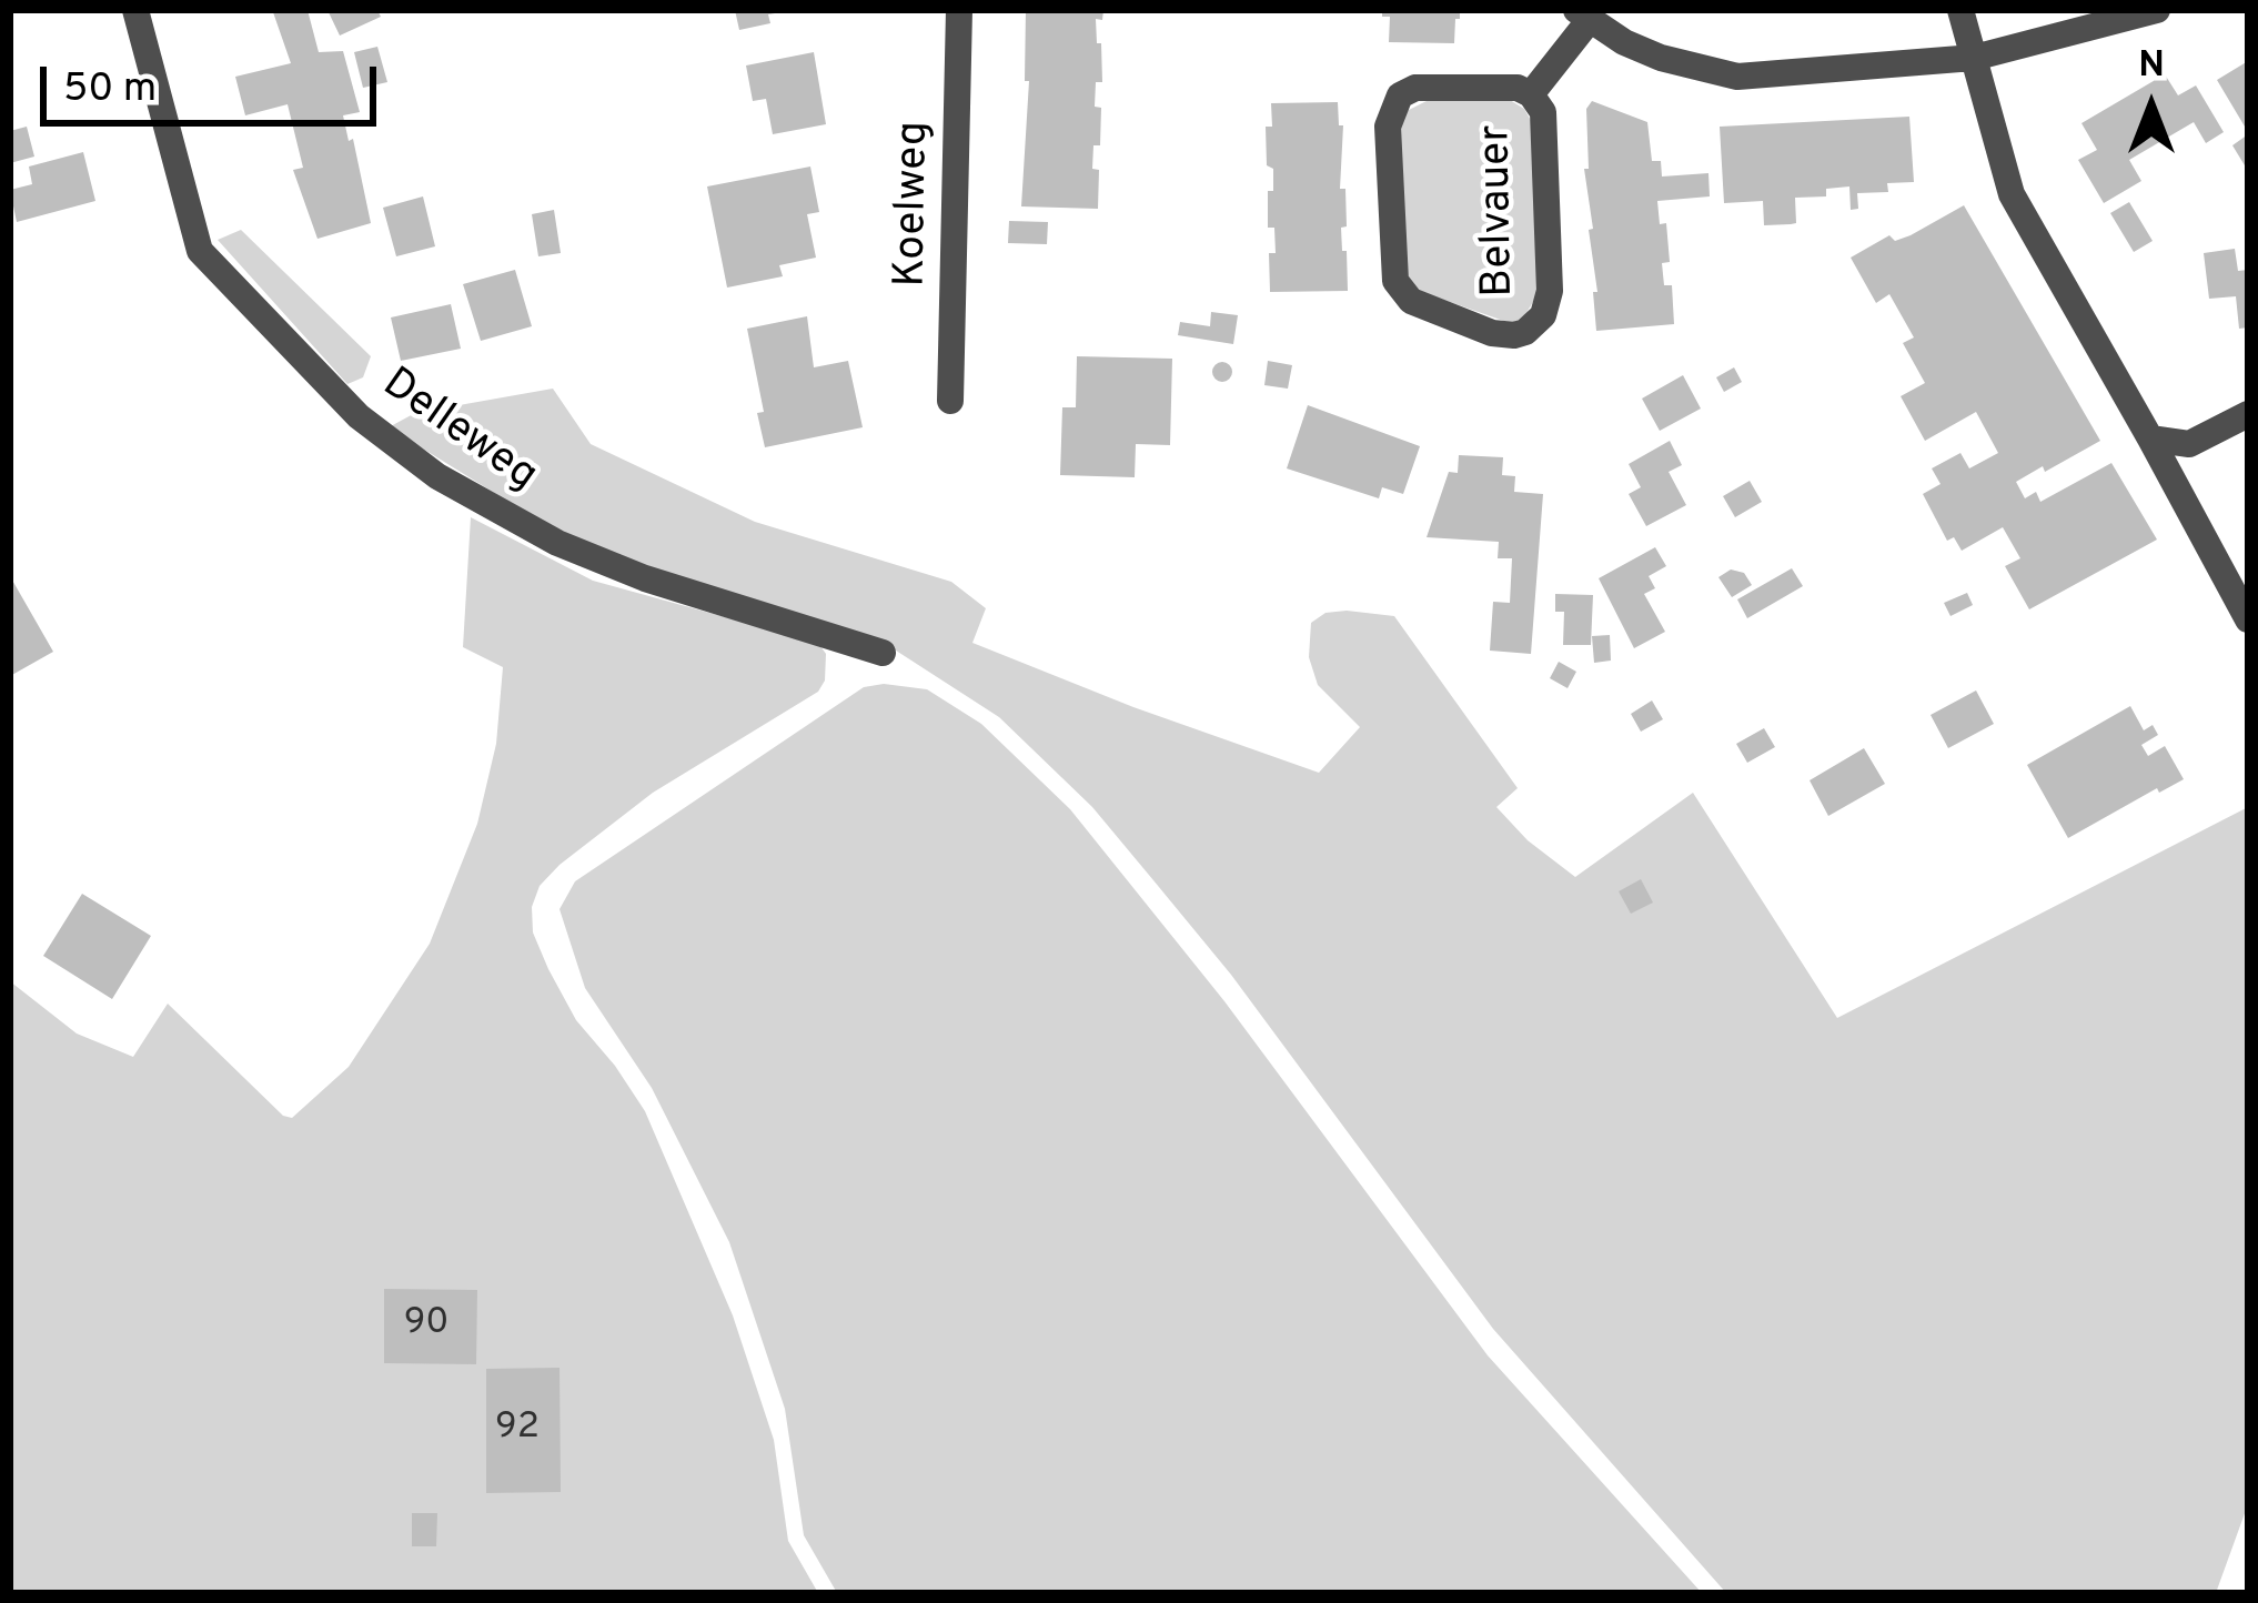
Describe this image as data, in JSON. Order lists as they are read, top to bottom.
{
  "streets": {
    "street": ["Koelweg", "Belvauer", "Delleweg"]
  },
  "house_numbers": ["90", "92"],
  "scale_bar": "50 m",
  "north": "top"
}
